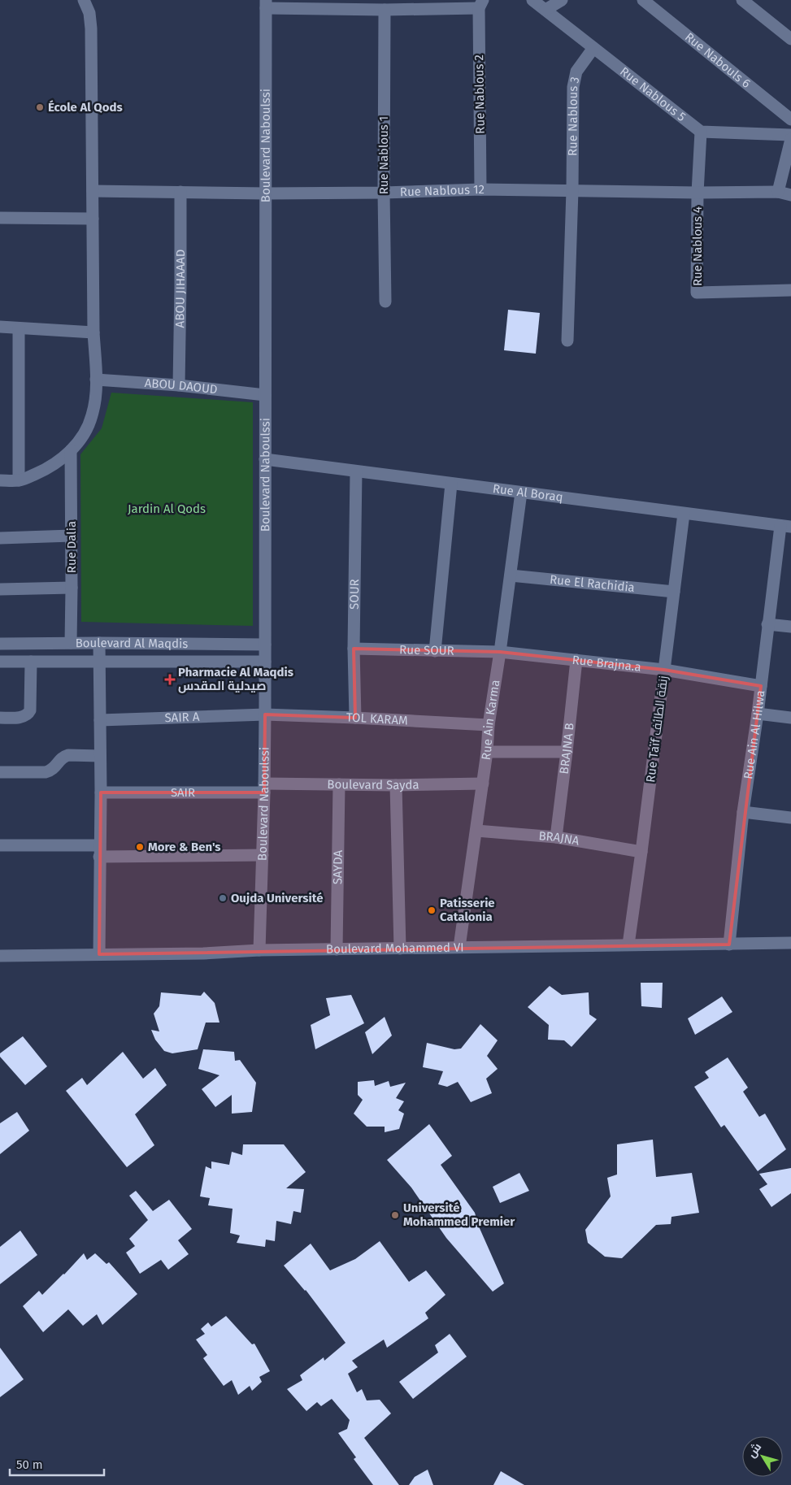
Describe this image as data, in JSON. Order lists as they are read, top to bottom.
{
  "streets": {
    "street": [
      "Rue Nabouls 6",
      "Rue Nablous 5",
      "Rue Nablous 2",
      "Rue Nablous 3",
      "Boulevard Naboulssi",
      "Rue Nablous 1",
      "Rue Nablous 12",
      "Rue Nablous 4",
      "ABOU JIHAAAD",
      "ABOU DAOUD",
      "Rue Al Boraq",
      "Rue Dalia",
      "Rue El Rachidia",
      "SOUR",
      "Boulevard Al Maqdis",
      "Rue SOUR",
      "Rue Brajna.a",
      "SAIR A",
      "TOL KARAM",
      "Rue Ain Karma",
      "Rue Taïf زنقة الطائف",
      "Rue Ain Al Hilwa",
      "BRAJNA B",
      "Boulevard Sayda",
      "SAIR",
      "BRAJNA",
      "SAYDA",
      "Boulevard Mohammed VI"
    ]
  },
  "crossings": [
    ["Rue Nablous 5", "Rue Nablous 3"],
    ["Rue Nablous 5", "Rue Nablous 4"],
    ["Rue Nablous 2", "Rue Nablous 12"],
    ["Rue Nablous 3", "Rue Nablous 12"],
    ["Boulevard Naboulssi", "Rue Nablous 12"],
    ["Boulevard Naboulssi", "ABOU DAOUD"],
    ["Boulevard Naboulssi", "Rue Al Boraq"],
    ["Boulevard Naboulssi", "Boulevard Al Maqdis"],
    ["Boulevard Naboulssi", "SAIR A"],
    ["Boulevard Naboulssi", "TOL KARAM"],
    ["Boulevard Naboulssi", "Boulevard Sayda"],
    ["Boulevard Naboulssi", "SAIR"],
    ["Boulevard Naboulssi", "Boulevard Mohammed VI"],
    ["Rue Nablous 1", "Rue Nablous 12"],
    ["Rue Nablous 12", "Rue Nablous 4"],
    ["Rue Nablous 12", "ABOU JIHAAAD"],
    ["ABOU JIHAAAD", "ABOU DAOUD"],
    ["Rue Al Boraq", "SOUR"],
    ["Rue Al Boraq", "Rue Ain Karma"],
    ["Rue Al Boraq", "Rue Taïf زنقة الطائف"],
    ["Rue Al Boraq", "Rue Ain Al Hilwa"],
    ["Rue Dalia", "Boulevard Al Maqdis"],
    ["Rue El Rachidia", "Rue Ain Karma"],
    ["Rue El Rachidia", "Rue Taïf زنقة الطائف"],
    ["SOUR", "Rue SOUR"],
    ["SOUR", "TOL KARAM"],
    ["Rue SOUR", "Rue Brajna.a"],
    ["Rue SOUR", "Rue Ain Karma"],
    ["Rue Brajna.a", "Rue Ain Karma"],
    ["Rue Brajna.a", "Rue Taïf زنقة الطائف"],
    ["Rue Brajna.a", "Rue Ain Al Hilwa"],
    ["Rue Brajna.a", "BRAJNA B"],
    ["SAIR A", "TOL KARAM"],
    ["TOL KARAM", "Rue Ain Karma"],
    ["Rue Ain Karma", "Boulevard Sayda"],
    ["Rue Ain Karma", "BRAJNA"],
    ["Rue Ain Karma", "Boulevard Mohammed VI"],
    ["Rue Taïf زنقة الطائف", "BRAJNA"],
    ["Rue Taïf زنقة الطائف", "Boulevard Mohammed VI"],
    ["Rue Ain Al Hilwa", "Boulevard Mohammed VI"],
    ["BRAJNA B", "BRAJNA"],
    ["Boulevard Sayda", "SAIR"],
    ["Boulevard Sayda", "SAYDA"],
    ["SAYDA", "Boulevard Mohammed VI"]
  ],
  "parks": ["Jardin Al Qods"],
  "places": {
    "other": [
      "École Al Qods",
      "More & Ben's",
      "Oujda Université",
      "Patisserie Catalonia",
      "Université Mohammed Premier"
    ],
    "health": ["Pharmacie Al Maqdis صيدلية المقدس"]
  },
  "scale_bar": "50 m",
  "north": "top left"
}
